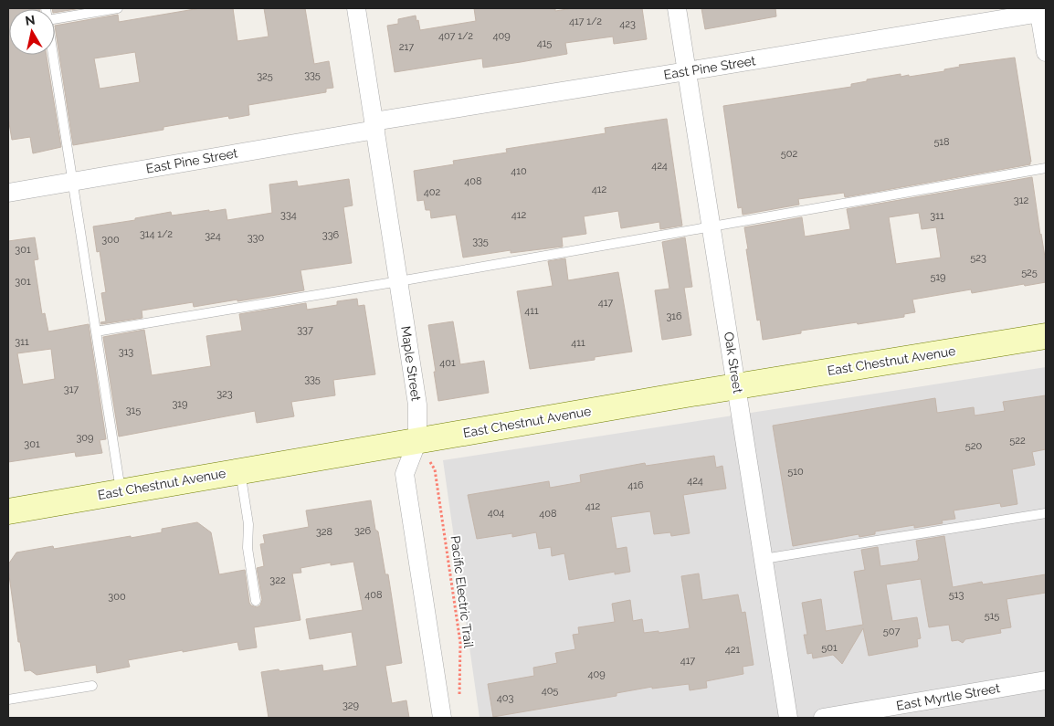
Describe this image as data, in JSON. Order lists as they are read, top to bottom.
{
  "streets": {
    "street": [
      "East Pine Street",
      "East Chestnut Avenue",
      "Oak Street",
      "Maple Street",
      "East Myrtle Street"
    ],
    "path": ["Pacific Electric Trail"]
  },
  "crossings": [
    ["East Pine Street", "Oak Street"],
    ["East Pine Street", "Maple Street"],
    ["East Chestnut Avenue", "Oak Street"],
    ["East Chestnut Avenue", "Maple Street"]
  ],
  "house_numbers": [
    "417 1/2",
    "423",
    "407 1/2",
    "409",
    "415",
    "217",
    "335",
    "325",
    "518",
    "502",
    "424",
    "410",
    "408",
    "412",
    "402",
    "312",
    "334",
    "412",
    "311",
    "314 1/2",
    "336",
    "324",
    "330",
    "300",
    "335",
    "301",
    "523",
    "525",
    "519",
    "301",
    "417",
    "411",
    "316",
    "337",
    "311",
    "411",
    "313",
    "401",
    "335",
    "317",
    "323",
    "319",
    "315",
    "309",
    "522",
    "301",
    "520",
    "510",
    "424",
    "416",
    "412",
    "404",
    "408",
    "326",
    "328",
    "322",
    "408",
    "513",
    "300",
    "515",
    "507",
    "501",
    "421",
    "417",
    "409",
    "405",
    "403",
    "329"
  ],
  "north": "top"
}
